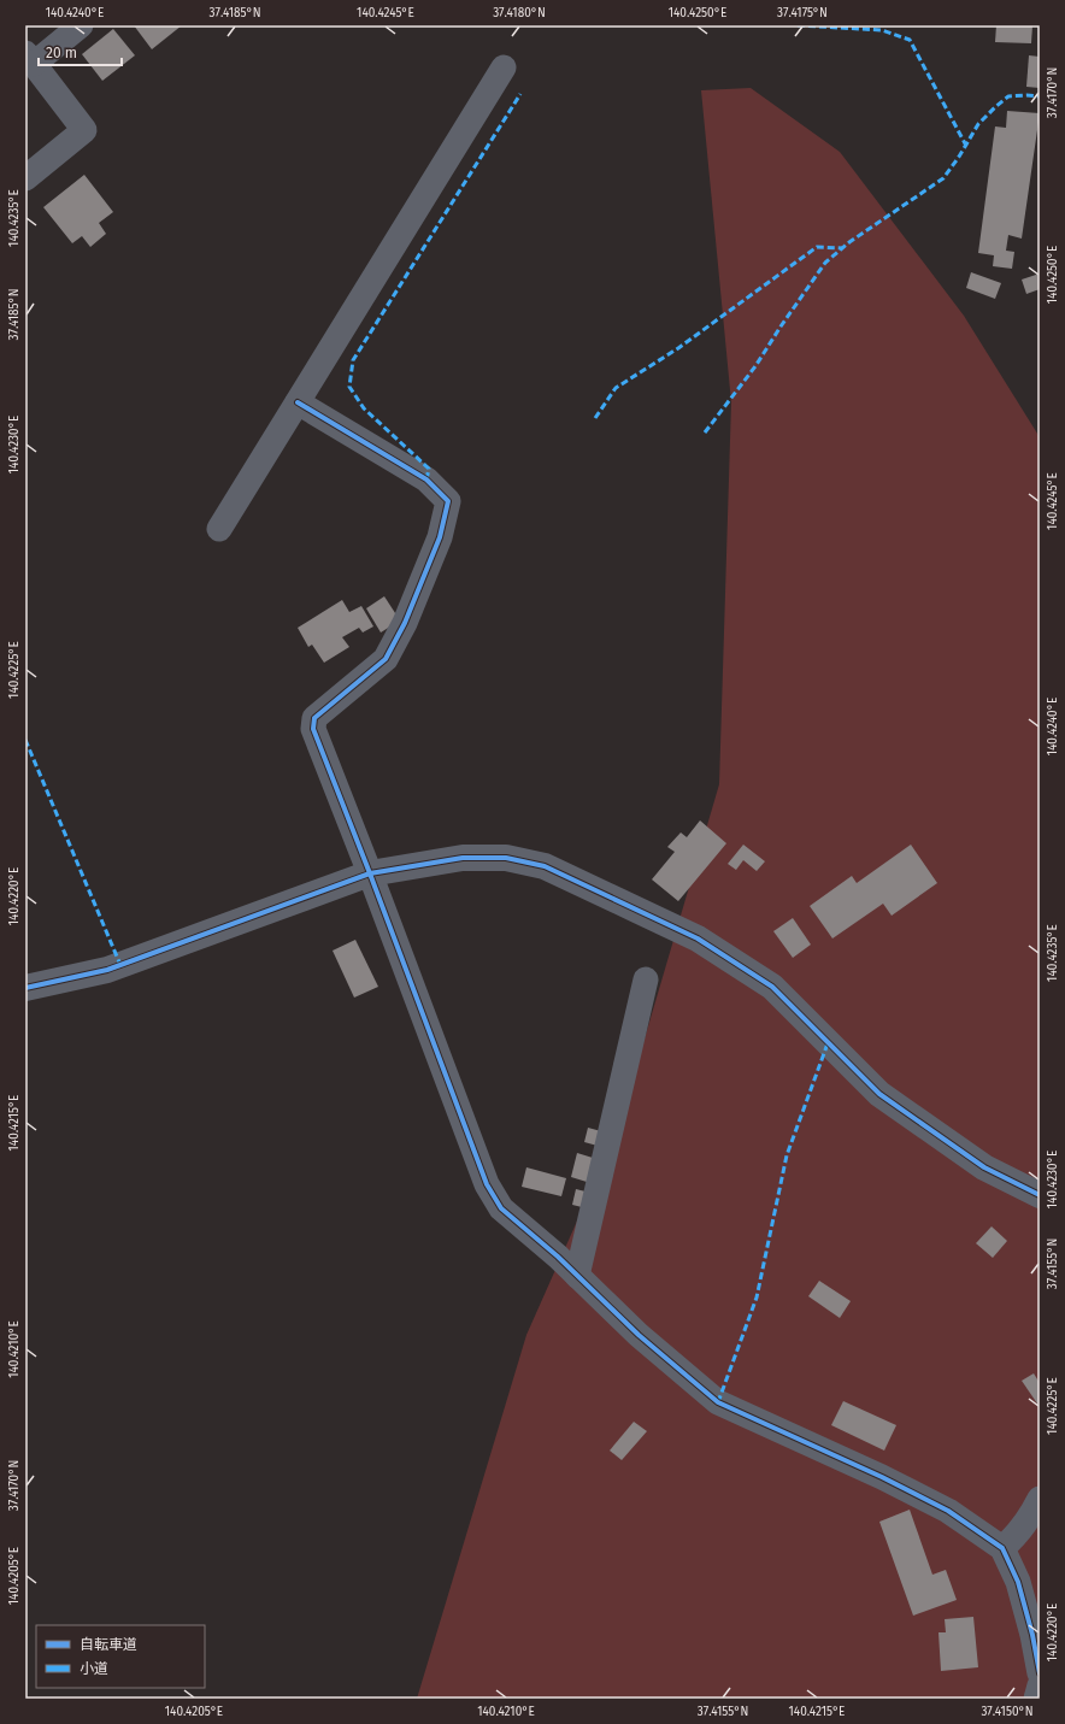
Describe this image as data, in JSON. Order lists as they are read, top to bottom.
{
  "legend": ["自転車道", "小道"],
  "scale_bar": "20 m",
  "coordinates": [
    "140.4240°E",
    "37.4185°N",
    "140.4245°E",
    "37.4180°N",
    "140.4250°E",
    "37.4175°N",
    "37.4170°N",
    "140.4235°E",
    "140.4230°E",
    "140.4225°E",
    "140.4220°E",
    "140.4215°E",
    "37.4155°N",
    "140.4210°E",
    "140.4205°E",
    "37.4150°N"
  ]
}
